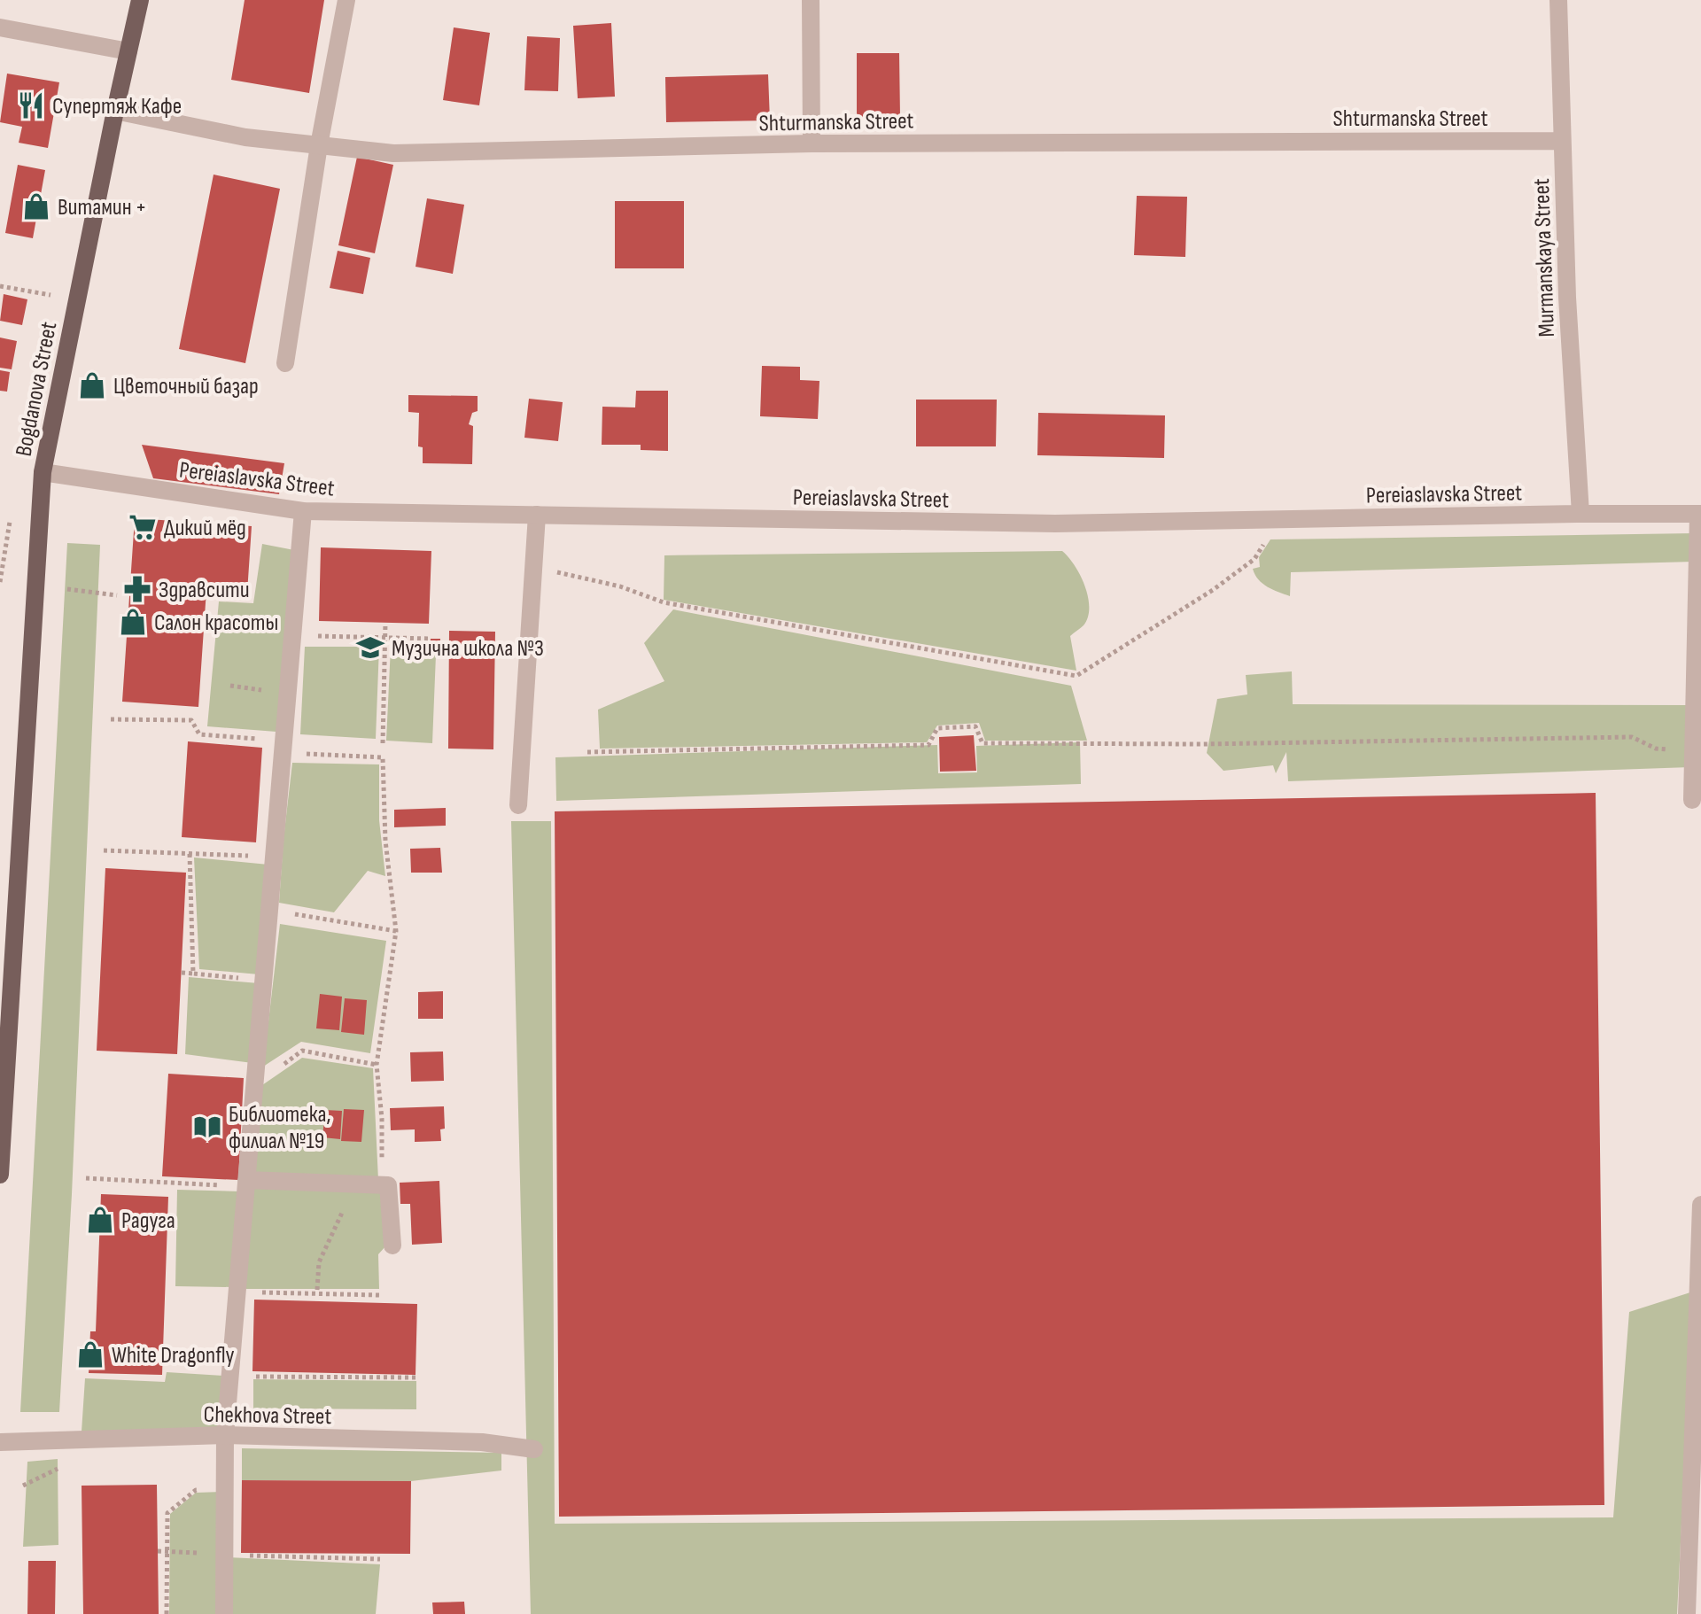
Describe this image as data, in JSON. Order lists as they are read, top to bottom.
{
  "streets": {
    "main road": ["Bogdanova Street"],
    "street": [
      "Shturmanska Street",
      "Murmanskaya Street",
      "Pereiaslavska Street",
      "Chekhova Street"
    ]
  },
  "crossings": [
    ["Shturmanska Street", "Murmanskaya Street"],
    ["Shturmanska Street", "Bogdanova Street"],
    ["Murmanskaya Street", "Pereiaslavska Street"],
    ["Bogdanova Street", "Pereiaslavska Street"]
  ],
  "places": {
    "restaurant": ["Супертяж Кафе"],
    "shop": [
      "Витамин +",
      "Цветочный базар",
      "Салон красоты",
      "Радуга",
      "White Dragonfly"
    ],
    "supermarket": ["Дикий мёд"],
    "pharmacy": ["Здравсити"],
    "school or university": ["Музична школа №3"],
    "library": ["Библиотека, филиал №19"]
  }
}
